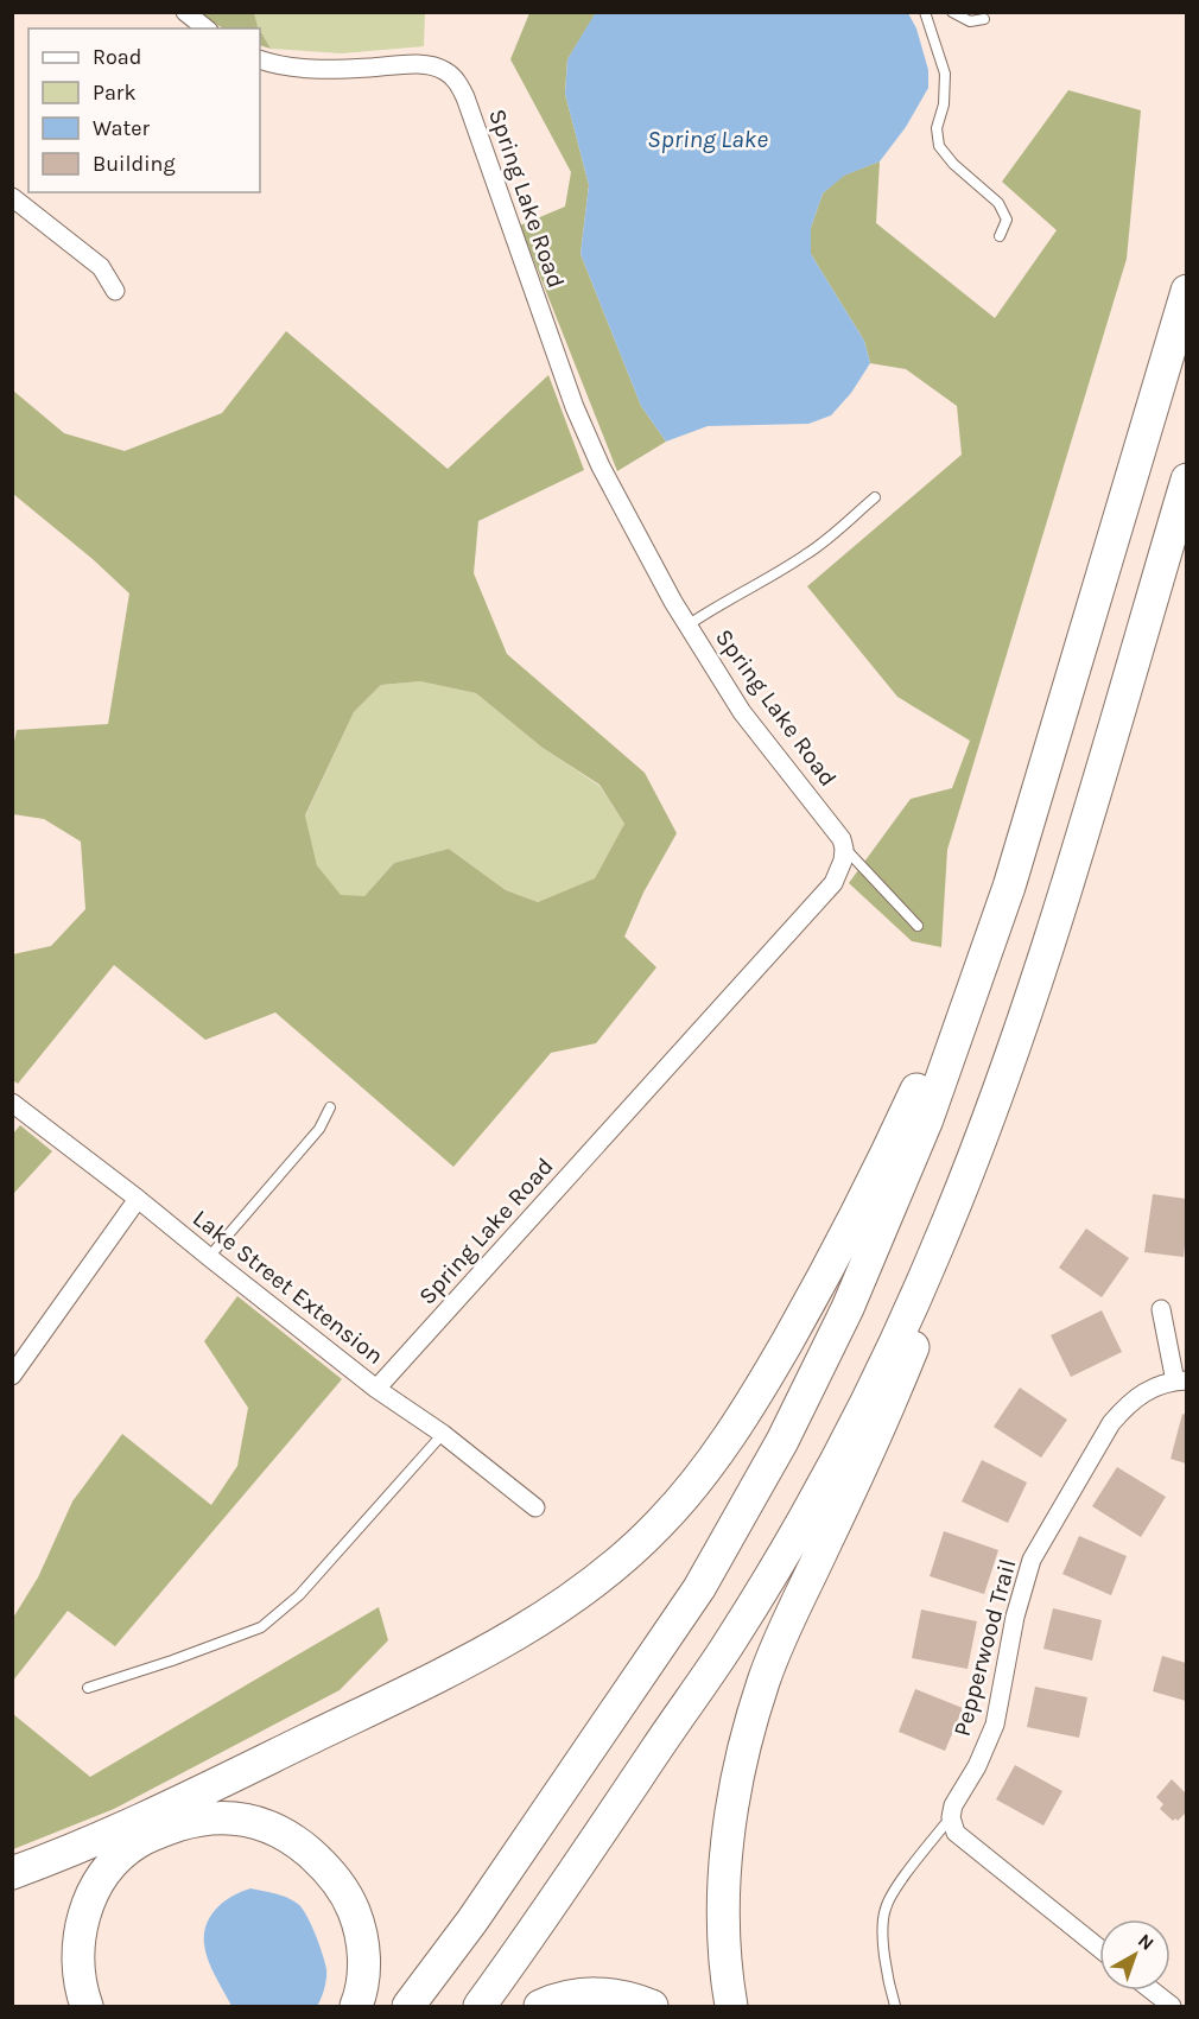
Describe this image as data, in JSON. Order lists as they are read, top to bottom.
{
  "streets": {
    "street": ["Spring Lake Road", "Lake Street Extension", "Pepperwood Trail"]
  },
  "crossings": [
    ["Spring Lake Road", "Lake Street Extension"]
  ],
  "water": ["Spring Lake"],
  "legend": [
    "Road",
    "Park",
    "Water",
    "Building"
  ],
  "north": "top right"
}
